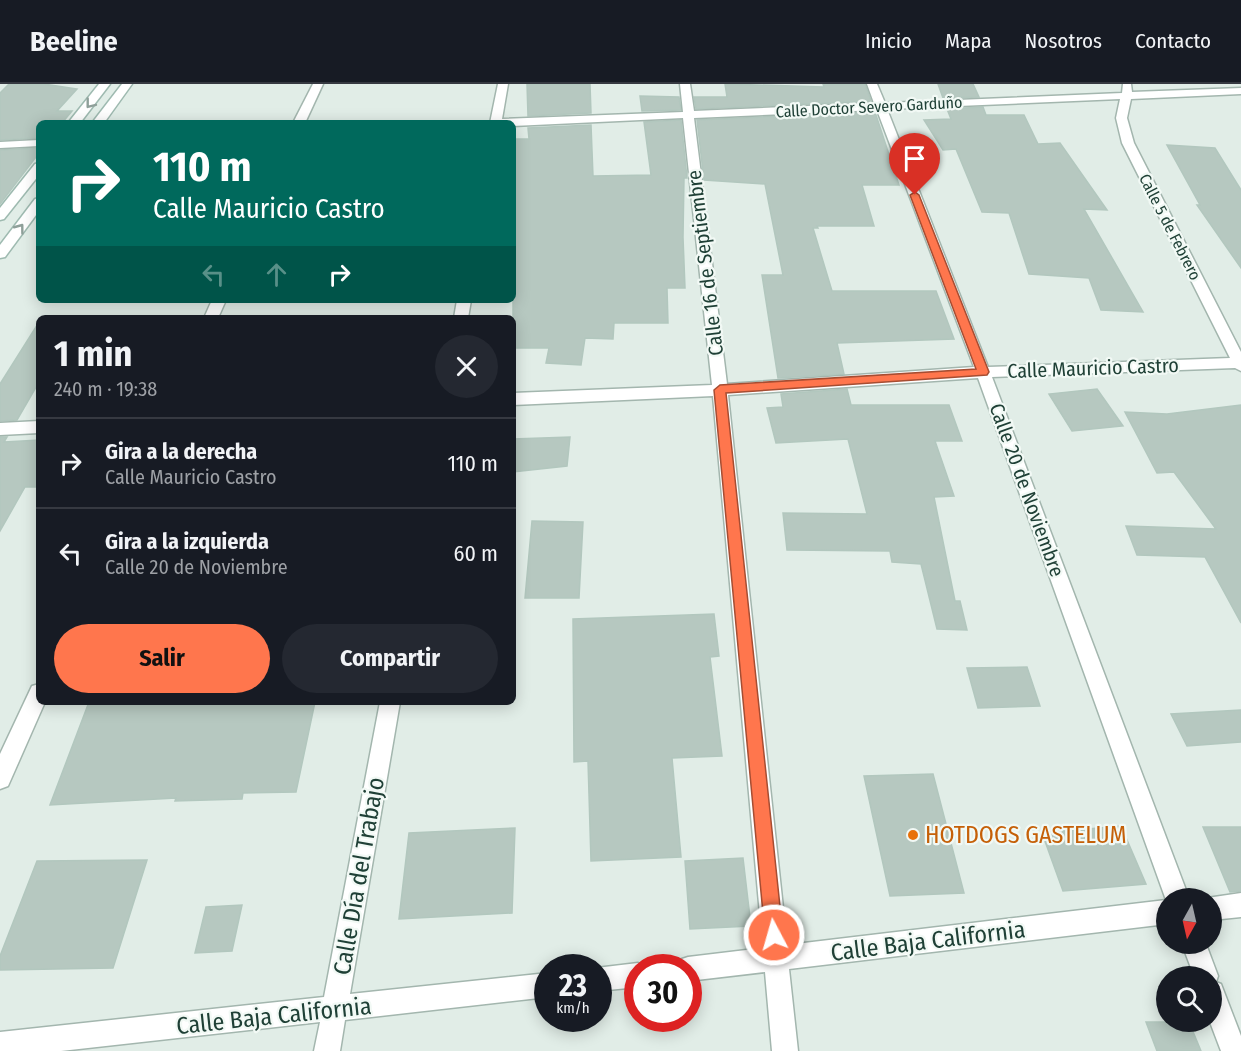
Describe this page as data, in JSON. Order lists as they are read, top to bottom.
{
  "streets": {
    "street": [
      "Calle Doctor Severo Garduño",
      "Calle 5 de Febrero",
      "Calle 16 de Septiembre",
      "Calle Mauricio Castro",
      "Calle 20 de Noviembre",
      "Calle Día del Trabajo",
      "Calle Baja California"
    ]
  },
  "crossings": [
    ["Calle Doctor Severo Garduño", "Calle 5 de Febrero"],
    ["Calle Doctor Severo Garduño", "Calle 16 de Septiembre"],
    ["Calle Doctor Severo Garduño", "Calle 20 de Noviembre"],
    ["Calle 5 de Febrero", "Calle Mauricio Castro"],
    ["Calle 16 de Septiembre", "Calle Mauricio Castro"],
    ["Calle 16 de Septiembre", "Calle Baja California"],
    ["Calle Mauricio Castro", "Calle 20 de Noviembre"],
    ["Calle Día del Trabajo", "Calle Baja California"]
  ],
  "places": ["HOTDOGS GASTELUM"],
  "north": "bottom",
  "page": {
    "header": "Beeline",
    "nav": [
      "Inicio",
      "Mapa",
      "Nosotros",
      "Contacto"
    ],
    "turn": ["110 m", "Calle Mauricio Castro"],
    "heading": ["1 min", "240 m · 19:38"],
    "list": [
      {
        "name": "Gira a la derecha",
        "note": "Calle Mauricio Castro",
        "value": "110 m"
      },
      {
        "name": "Gira a la izquierda",
        "note": "Calle 20 de Noviembre",
        "value": "60 m"
      }
    ],
    "buttons": ["Salir", "Compartir"],
    "speed": "23 km/h",
    "limit": "30"
  }
}
